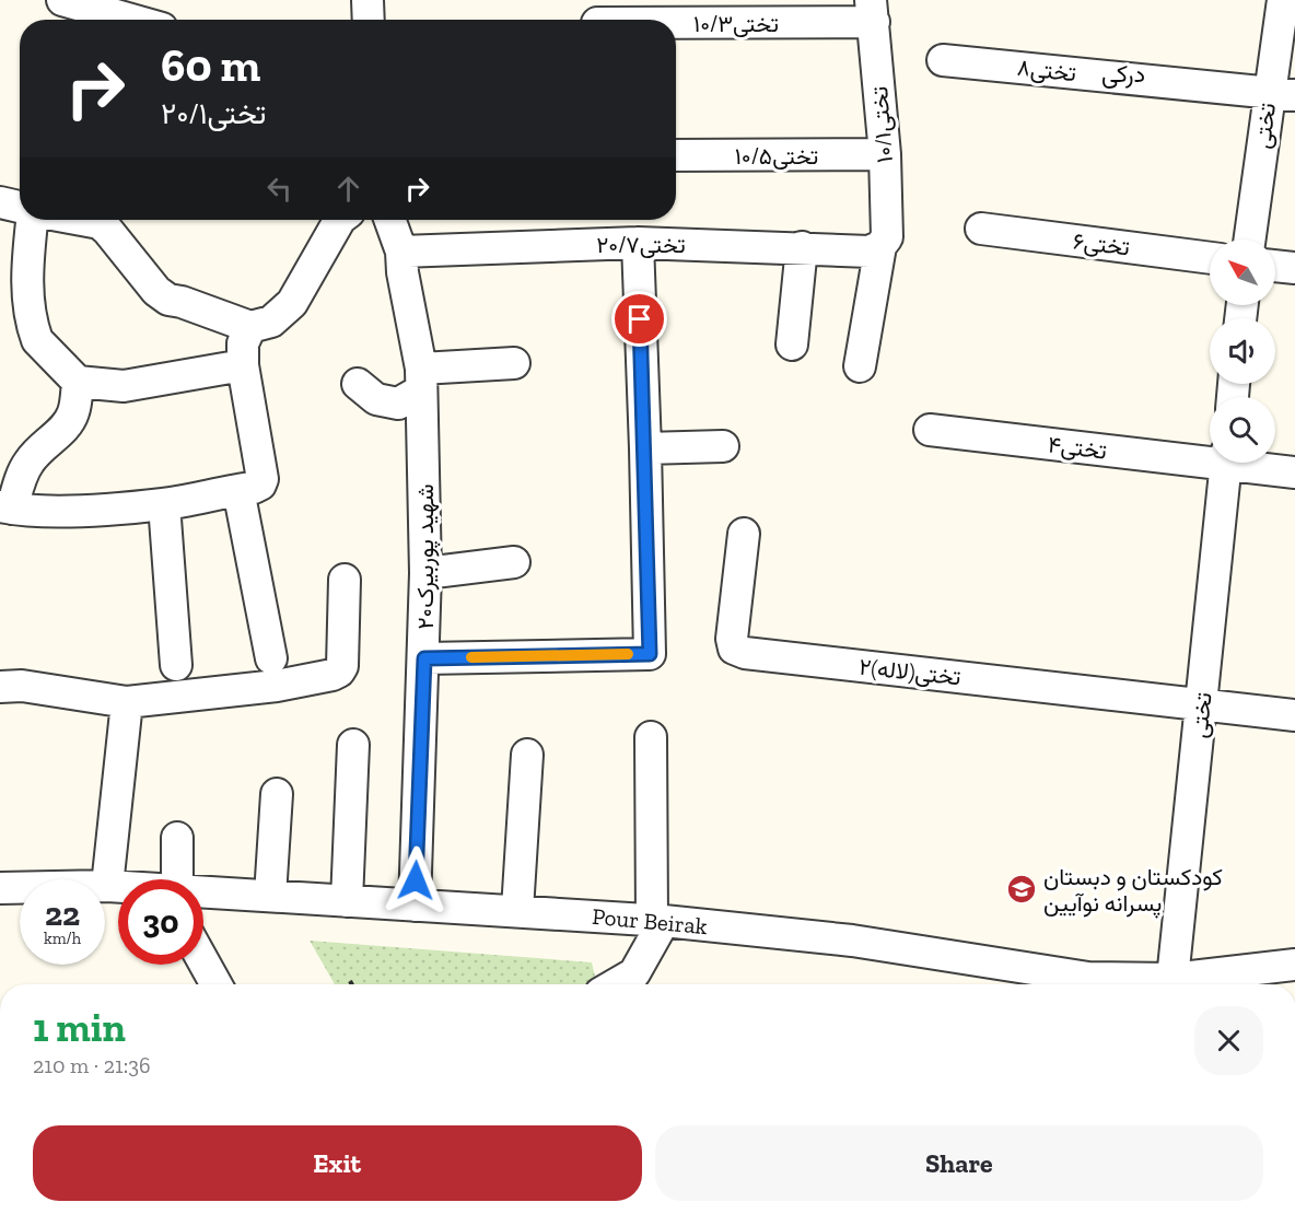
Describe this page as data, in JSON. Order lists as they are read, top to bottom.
{
  "streets": {
    "street": [
      "تختی۱۰/۳",
      "تختی۸",
      "تختی۱۰/۱",
      "تختی",
      "تختی۱۰/۵",
      "تختی۲۰/۷",
      "تختی۶",
      "تختی۴",
      "شهید پوربیرک۲۰",
      "۲تختی(لاله)",
      "Pour Beirak"
    ]
  },
  "crossings": [
    ["تختی۱۰/۳", "تختی۱۰/۱"],
    ["تختی۸", "تختی"],
    ["تختی۱۰/۱", "تختی۱۰/۵"],
    ["تختی۱۰/۱", "تختی۲۰/۷"],
    ["تختی", "۲تختی(لاله)"],
    ["تختی", "Pour Beirak"],
    ["تختی۲۰/۷", "شهید پوربیرک۲۰"],
    ["شهید پوربیرک۲۰", "Pour Beirak"]
  ],
  "districts": ["درکی"],
  "places": {
    "school or university": ["کودکستان و دبستان پسرانه نوآیین"]
  },
  "north": "top left",
  "page": {
    "turn": ["60 m", "تختی۲۰/۱"],
    "speed": "22 km/h",
    "limit": "30",
    "heading": ["1 min", "210 m · 21:36"],
    "buttons": ["Exit", "Share"]
  }
}
